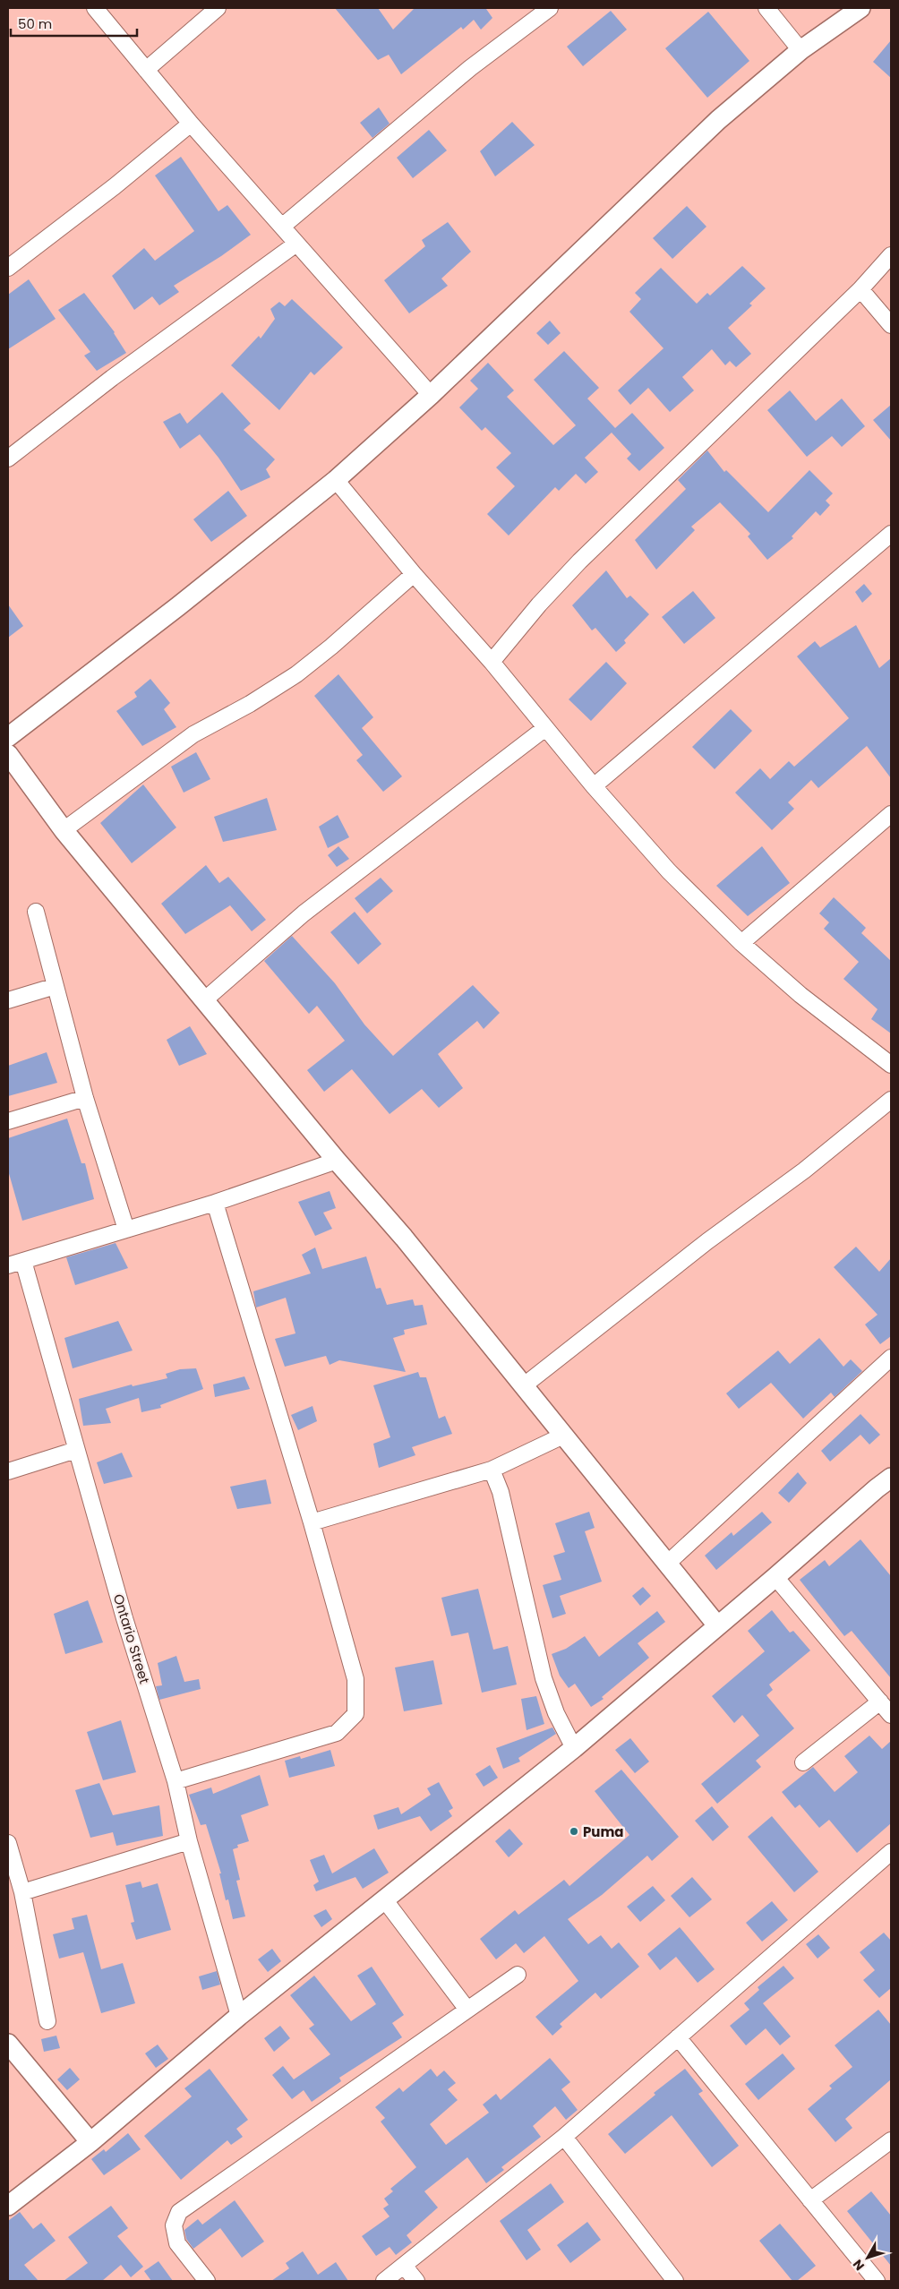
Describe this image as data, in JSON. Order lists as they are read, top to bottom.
{
  "streets": {
    "street": ["Ontario Street"]
  },
  "places": ["Puma"],
  "scale_bar": "50 m",
  "north": "bottom left"
}
